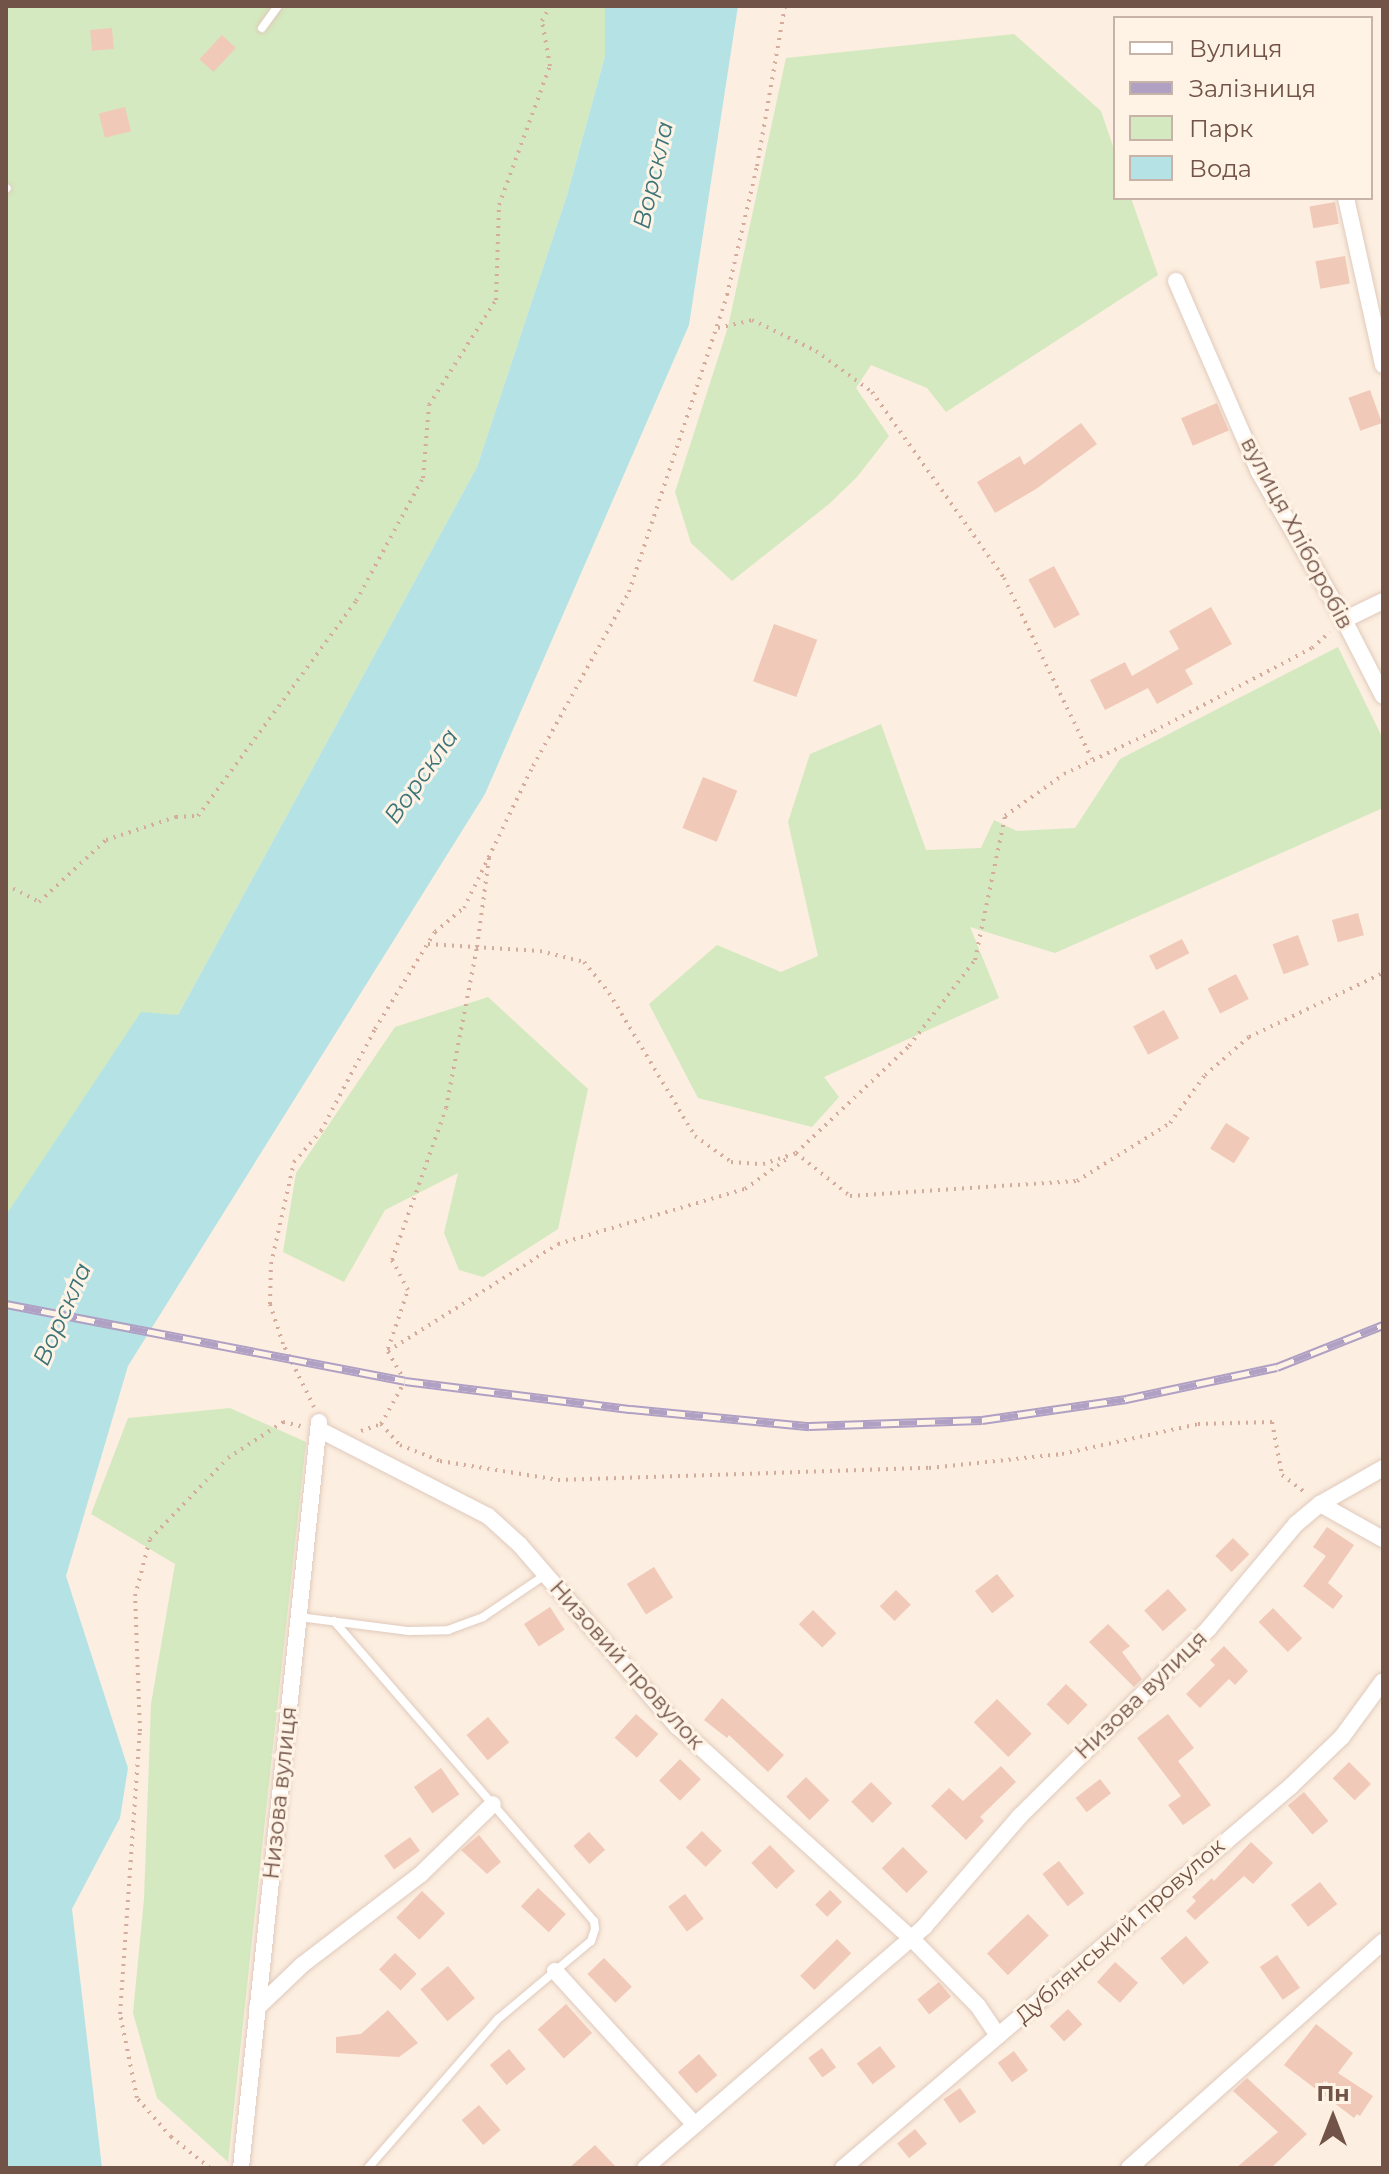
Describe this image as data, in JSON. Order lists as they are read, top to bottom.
{
  "streets": {
    "street": [
      "вулиця Хліборобів",
      "Низовий провулок",
      "Низова вулиця",
      "Дублянський провулок"
    ]
  },
  "crossings": [
    ["Низовий провулок", "Низова вулиця"]
  ],
  "water": ["Ворскла"],
  "legend": [
    "Вулиця",
    "Залізниця",
    "Парк",
    "Вода"
  ],
  "north": "top"
}
